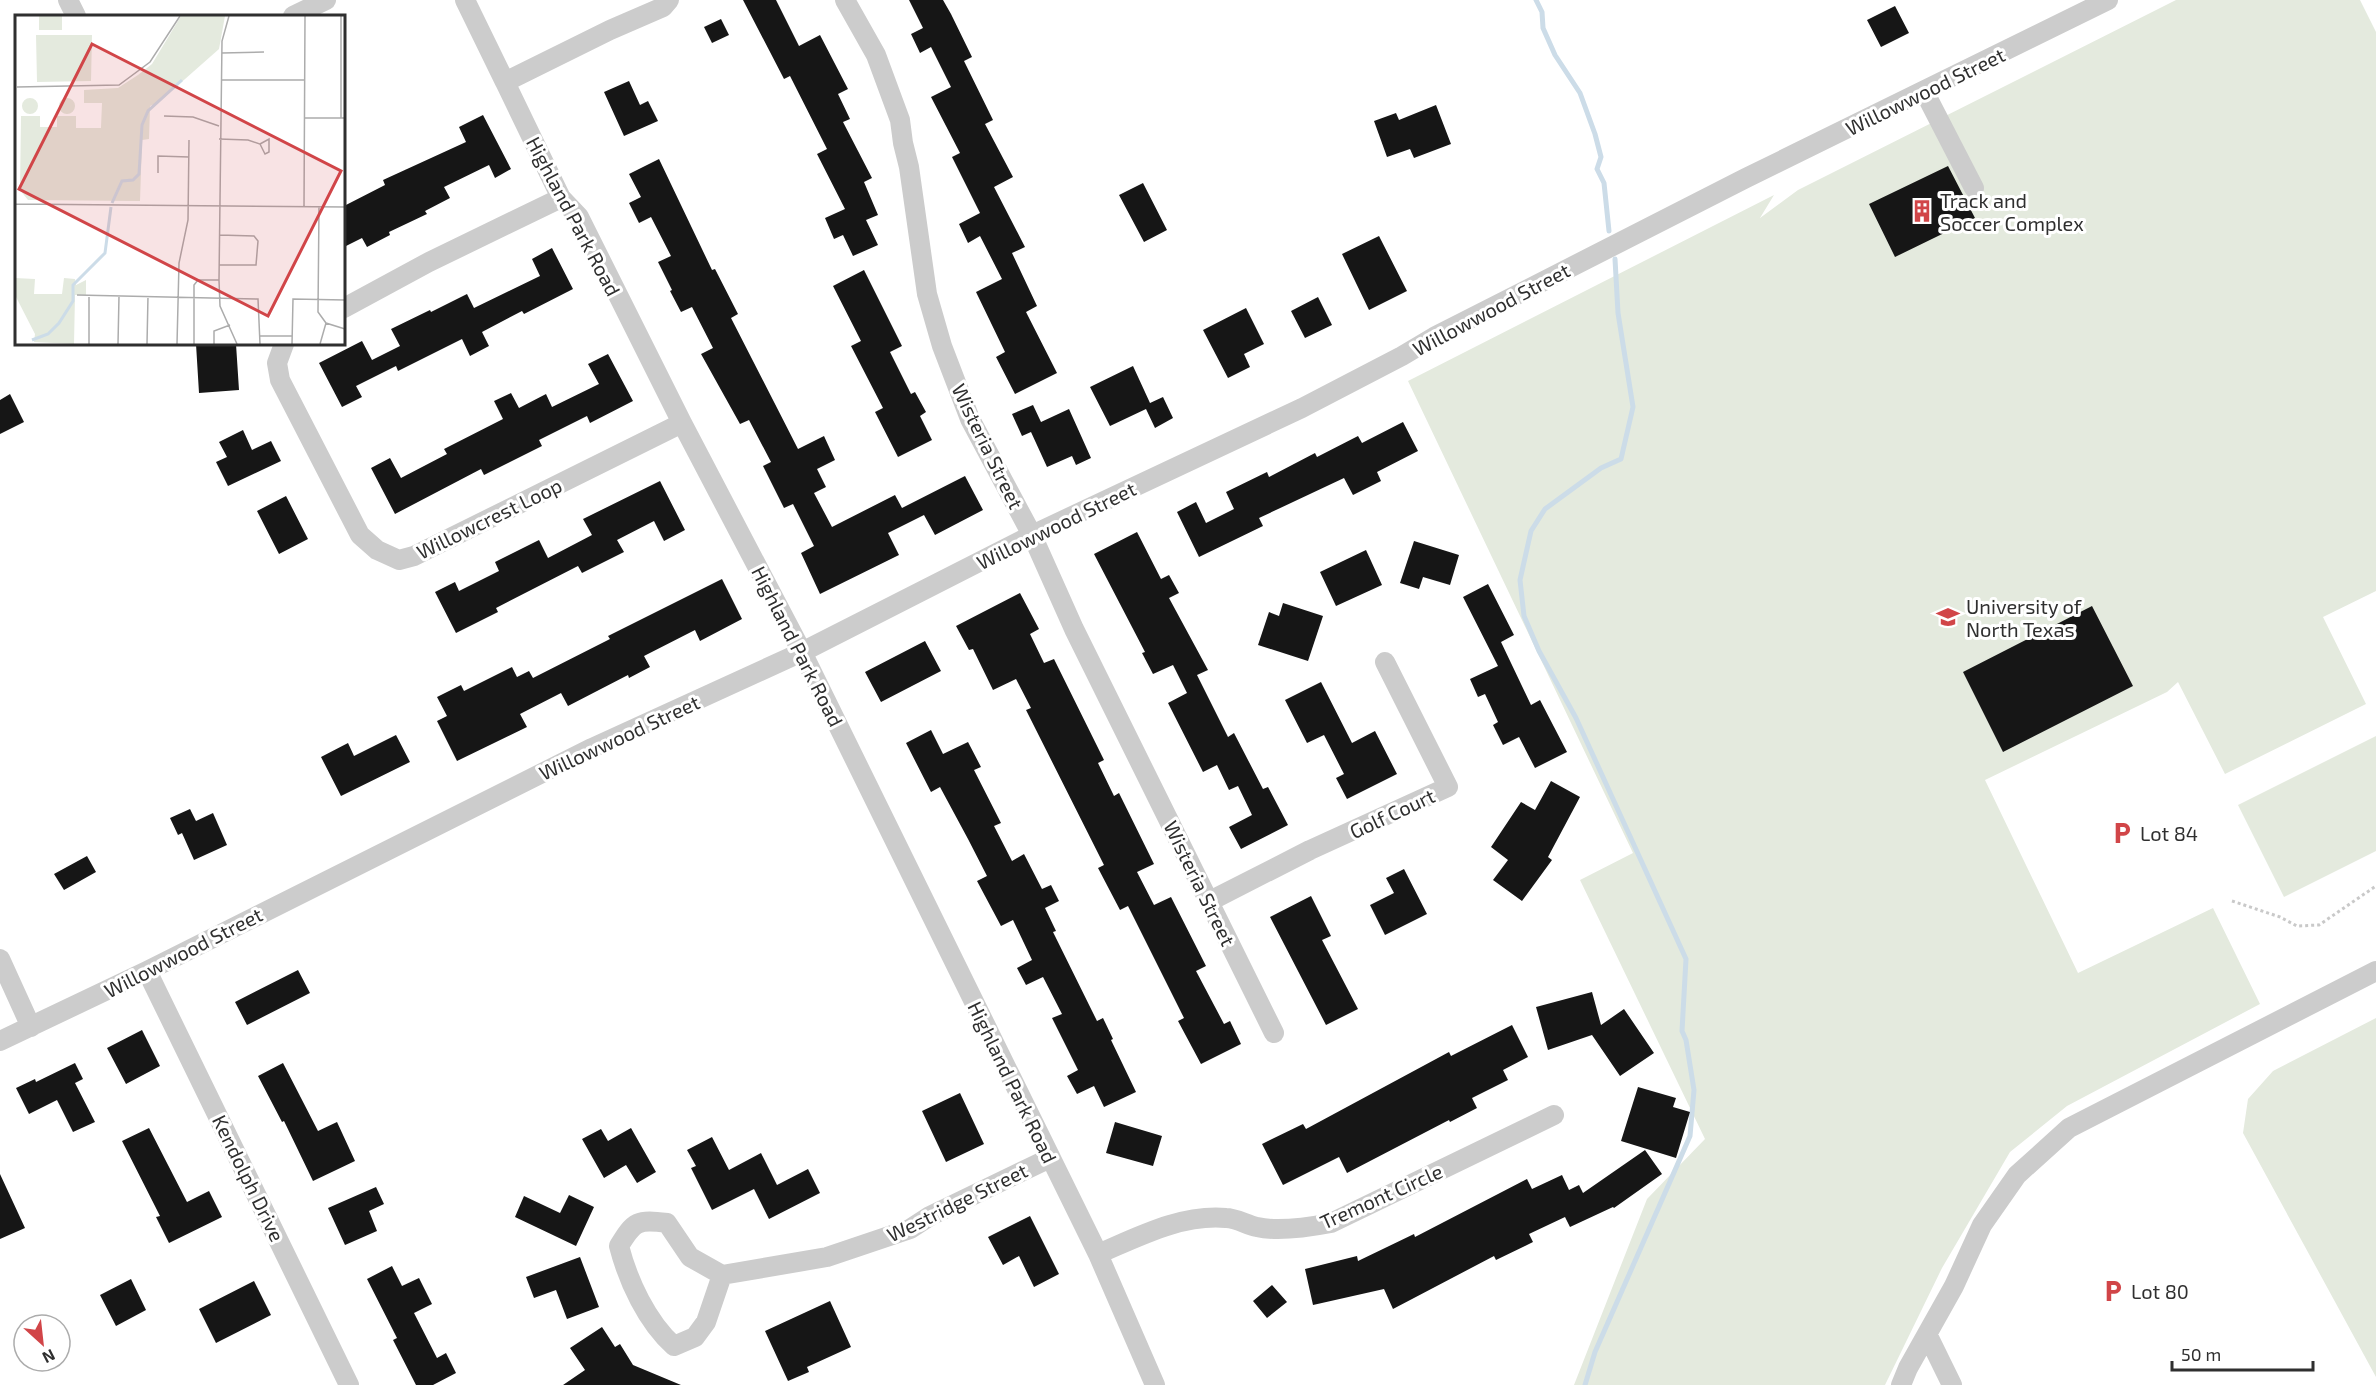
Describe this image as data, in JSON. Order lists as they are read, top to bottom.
{
  "streets": {
    "street": [
      "Willowwood Street",
      "Highland Park Road",
      "Wisteria Street",
      "Willowcrest Loop",
      "Golf Court",
      "Kendolph Drive",
      "Tremont Circle",
      "Westridge Street"
    ]
  },
  "crossings": [
    ["Willowwood Street", "Highland Park Road"],
    ["Willowwood Street", "Wisteria Street"],
    ["Willowwood Street", "Kendolph Drive"],
    ["Highland Park Road", "Willowcrest Loop"],
    ["Highland Park Road", "Tremont Circle"],
    ["Highland Park Road", "Westridge Street"],
    ["Wisteria Street", "Golf Court"]
  ],
  "places": {
    "building": ["Track and Soccer Complex"],
    "school or university": ["University of North Texas"],
    "parking": ["Lot 84", "Lot 80"]
  },
  "scale_bar": "50 m",
  "north": "bottom right"
}
